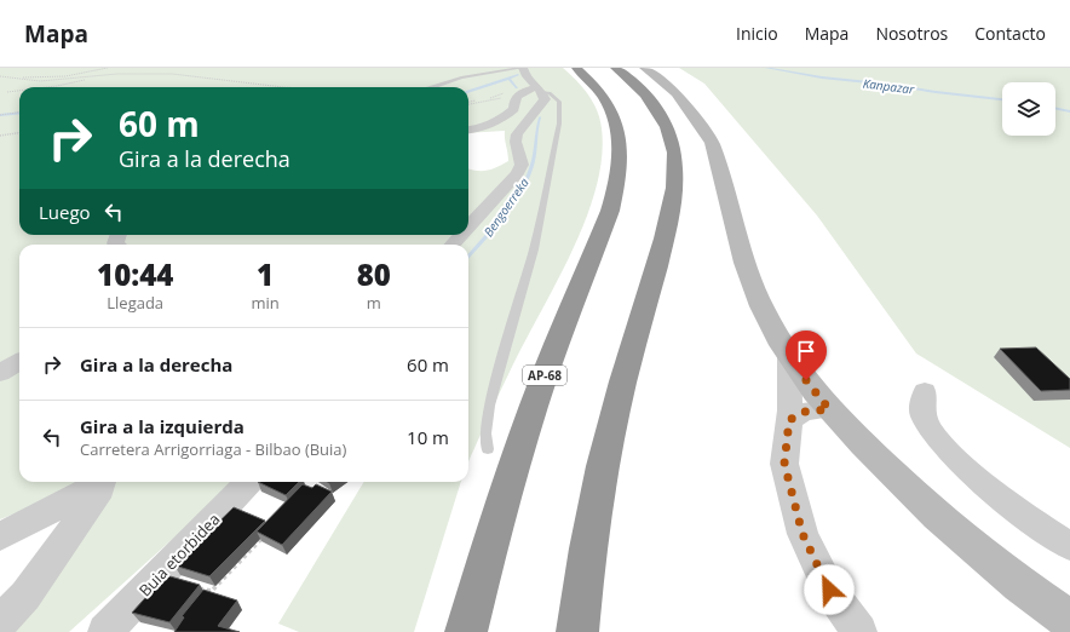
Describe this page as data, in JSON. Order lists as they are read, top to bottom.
{
  "streets": {
    "highway": ["AP-68"],
    "street": ["Buia etorbidea"]
  },
  "water": ["Kanpazar", "Bengoerreka"],
  "page": {
    "header": "Mapa",
    "nav": [
      "Inicio",
      "Mapa",
      "Nosotros",
      "Contacto"
    ],
    "turn": ["60 m", "Gira a la derecha"],
    "then": "Luego",
    "eta": [
      "10:44",
      "Llegada",
      "1",
      "min",
      "80",
      "m"
    ],
    "list": [
      {
        "name": "Gira a la derecha",
        "value": "60 m"
      },
      {
        "name": "Gira a la izquierda",
        "note": "Carretera Arrigorriaga - Bilbao (Buia)",
        "value": "10 m"
      }
    ]
  }
}
